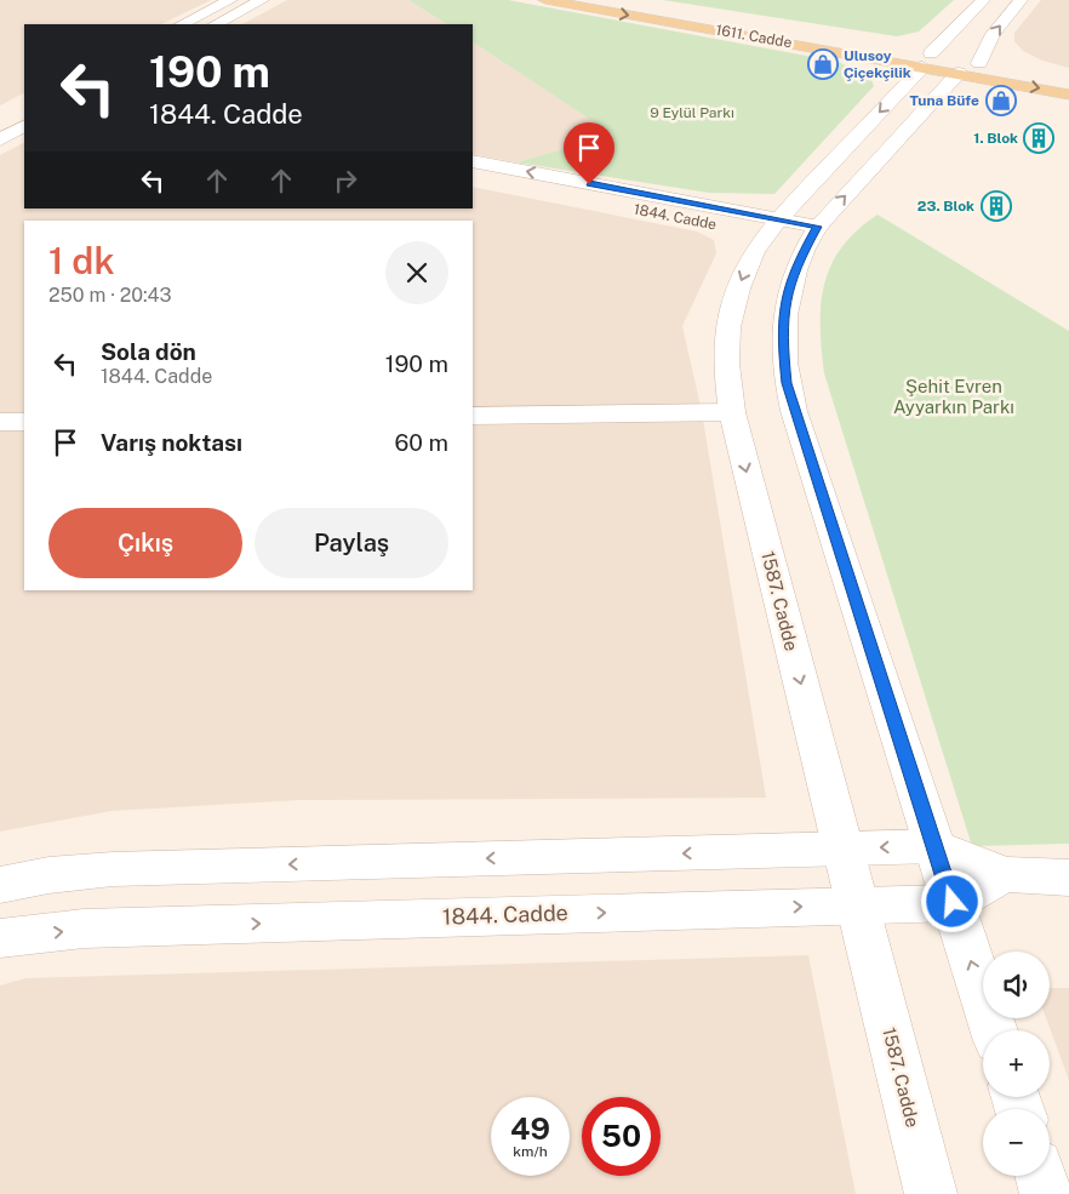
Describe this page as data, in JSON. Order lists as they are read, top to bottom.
{
  "streets": {
    "main road": ["1611. Cadde", "1844. Cadde", "1587. Cadde"]
  },
  "crossings": [
    ["1611. Cadde", "1587. Cadde"],
    ["1844. Cadde", "1587. Cadde"]
  ],
  "parks": ["9 Eylül Parkı", "Şehit Evren Ayyarkın Parkı"],
  "places": {
    "shop": ["Ulusoy Çiçekçilik", "Tuna Büfe"],
    "building": ["1. Blok", "23. Blok"]
  },
  "page": {
    "turn": ["190 m", "1844. Cadde"],
    "heading": ["1 dk", "250 m · 20:43"],
    "list": [
      {
        "name": "Sola dön",
        "note": "1844. Cadde",
        "value": "190 m"
      },
      {
        "name": "Varış noktası",
        "value": "60 m"
      }
    ],
    "buttons": ["Çıkış", "Paylaş"],
    "map_buttons": ["+", "−"],
    "speed": "49 km/h",
    "limit": "50"
  }
}
